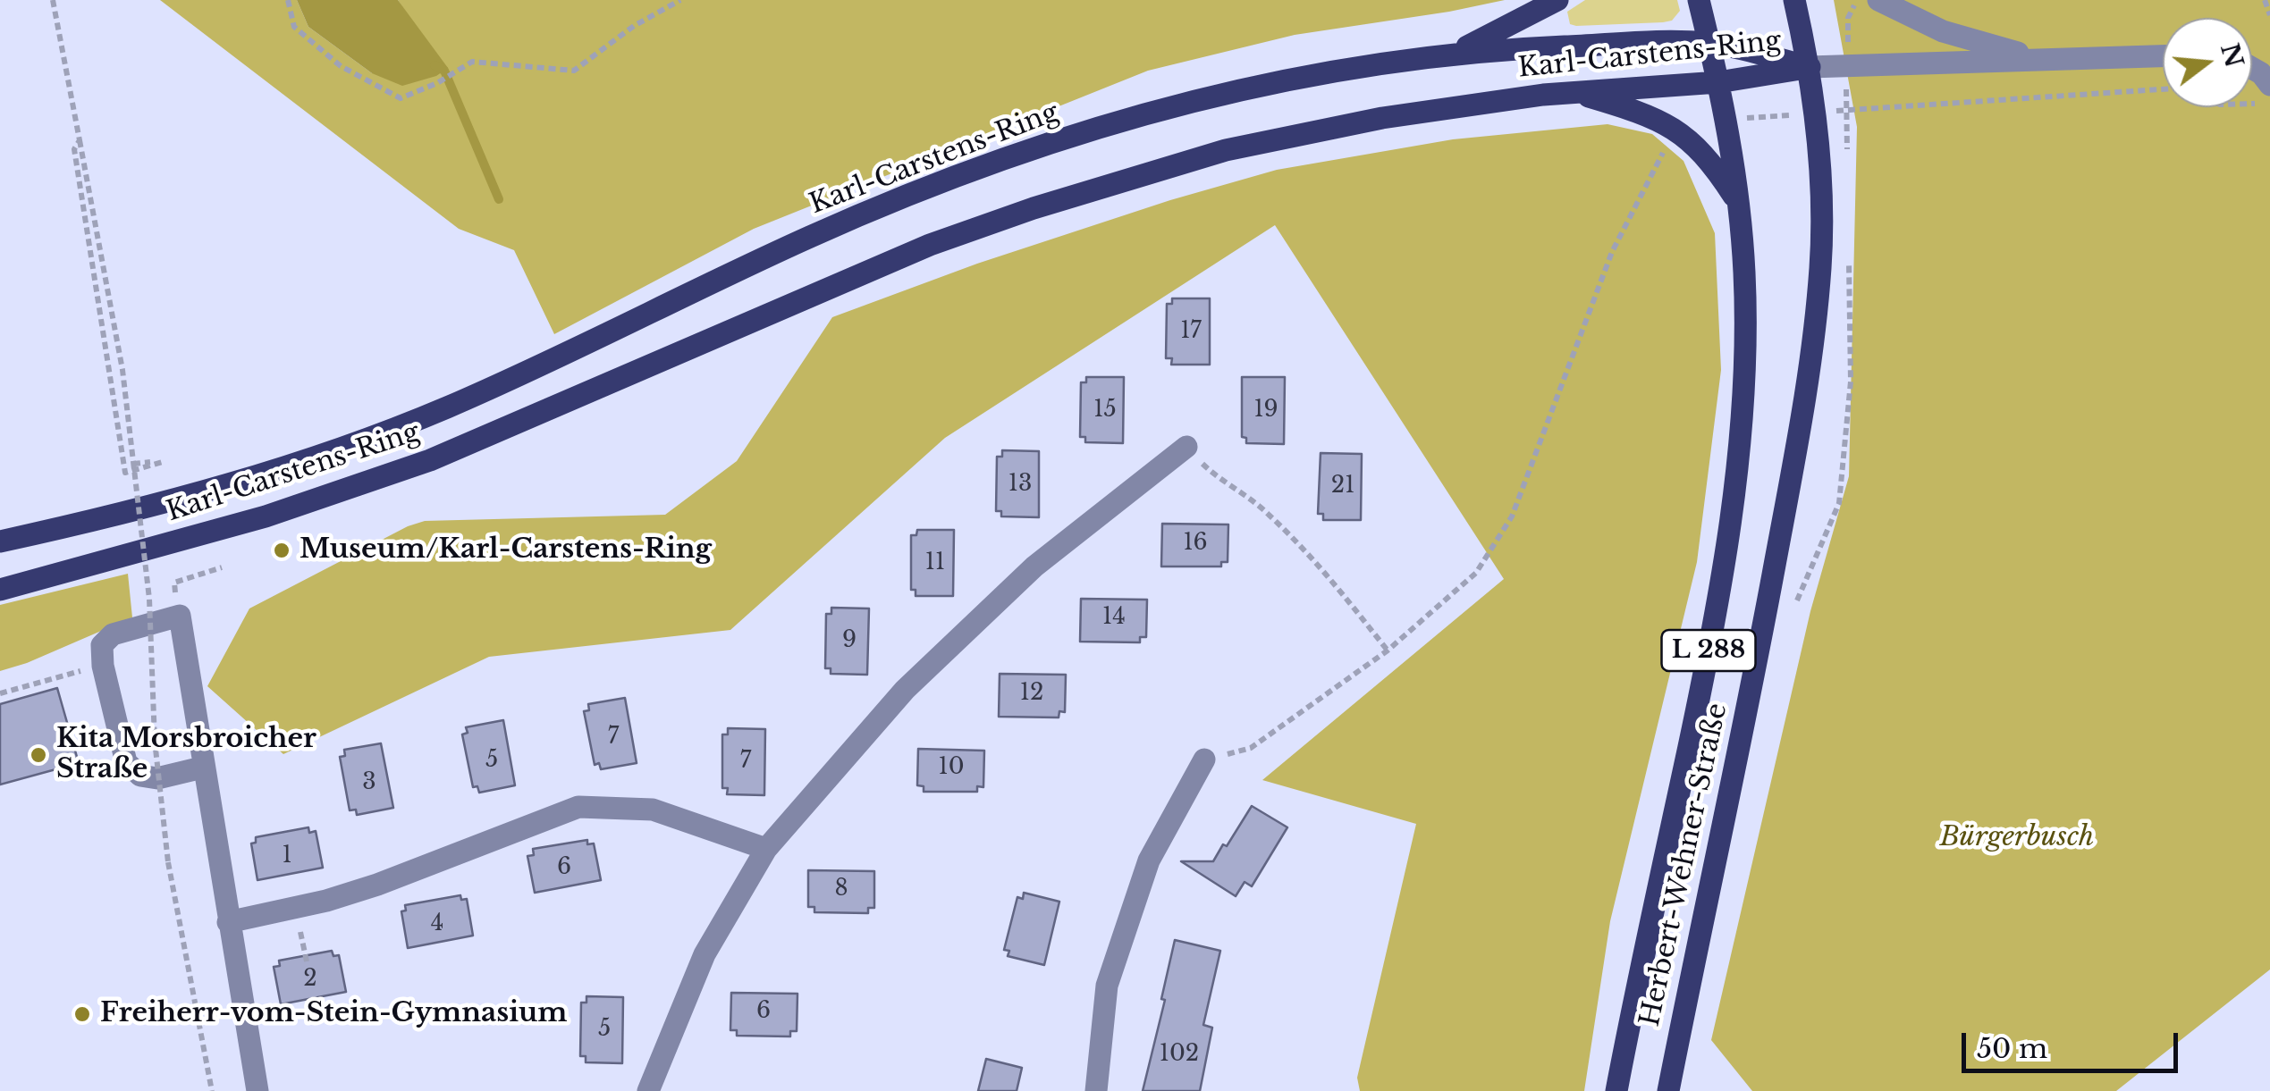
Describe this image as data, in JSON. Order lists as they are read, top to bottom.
{
  "streets": {
    "main road": ["Karl-Carstens-Ring", "L 288", "Herbert-Wehner-Straße"]
  },
  "crossings": [
    ["Karl-Carstens-Ring", "L 288"],
    ["Karl-Carstens-Ring", "Herbert-Wehner-Straße"],
    ["L 288", "Herbert-Wehner-Straße"]
  ],
  "parks": ["Bürgerbusch"],
  "places": ["Museum/Karl-Carstens-Ring", "Kita Morsbroicher Straße", "Freiherr-vom-Stein-Gymnasium"],
  "house_numbers": [
    "17",
    "15",
    "19",
    "13",
    "21",
    "16",
    "11",
    "14",
    "9",
    "12",
    "7",
    "5",
    "7",
    "10",
    "3",
    "1",
    "6",
    "8",
    "4",
    "2",
    "6",
    "5",
    "102"
  ],
  "scale_bar": "50 m",
  "north": "right"
}
